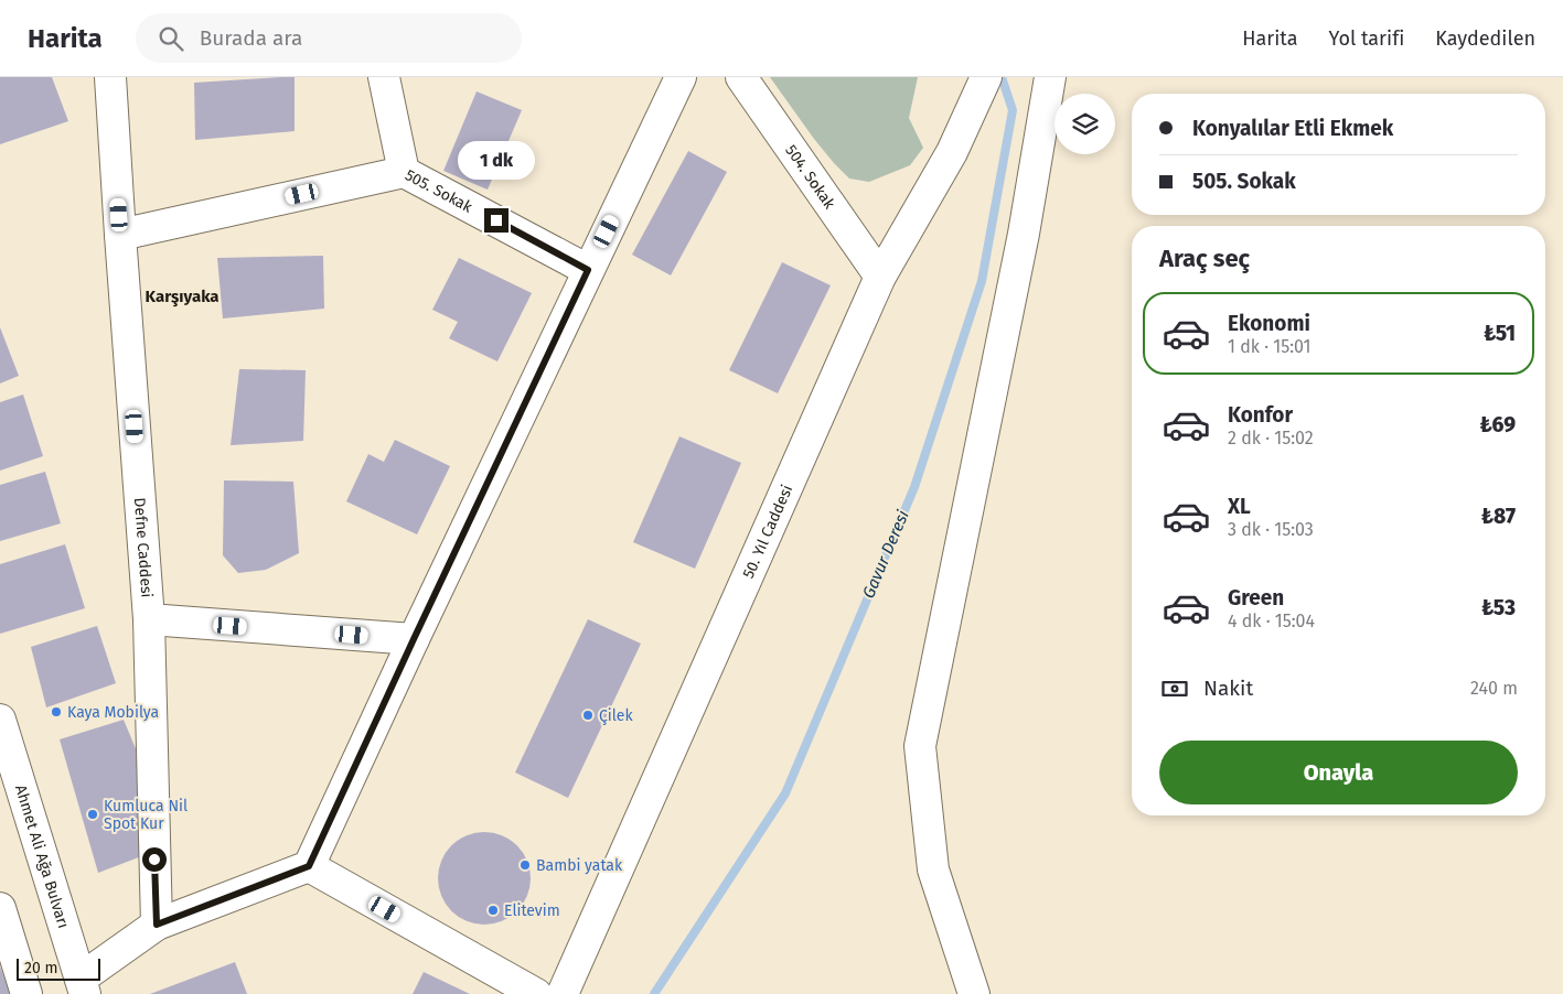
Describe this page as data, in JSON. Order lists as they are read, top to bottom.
{
  "streets": {
    "main road": [
      "504. Sokak",
      "505. Sokak",
      "50. Yıl Caddesi",
      "Defne Caddesi",
      "Ahmet Ali Ağa Bulvarı"
    ]
  },
  "crossings": [
    ["504. Sokak", "50. Yıl Caddesi"]
  ],
  "districts": ["Karşıyaka"],
  "water": ["Gavur Deresi"],
  "places": [
    "Kaya Mobilya",
    "Çilek",
    "Kumluca Nil Spot Kur",
    "Bambi yatak",
    "Elitevim"
  ],
  "scale_bar": "20 m",
  "page": {
    "header": "Harita",
    "search": "Burada ara",
    "nav": ["Harita", "Yol tarifi", "Kaydedilen"],
    "banner": ["Konyalılar Etli Ekmek", "505. Sokak"],
    "bubble": "1 dk",
    "heading": "Araç seç",
    "list": [
      {
        "name": "Ekonomi",
        "note": "1 dk · 15:01",
        "value": "₺51"
      },
      {
        "name": "Konfor",
        "note": "2 dk · 15:02",
        "value": "₺69"
      },
      {
        "name": "XL",
        "note": "3 dk · 15:03",
        "value": "₺87"
      },
      {
        "name": "Green",
        "note": "4 dk · 15:04",
        "value": "₺53"
      }
    ],
    "pay": ["Nakit", "240 m"],
    "buttons": "Onayla",
    "scale": "20 m"
  }
}
